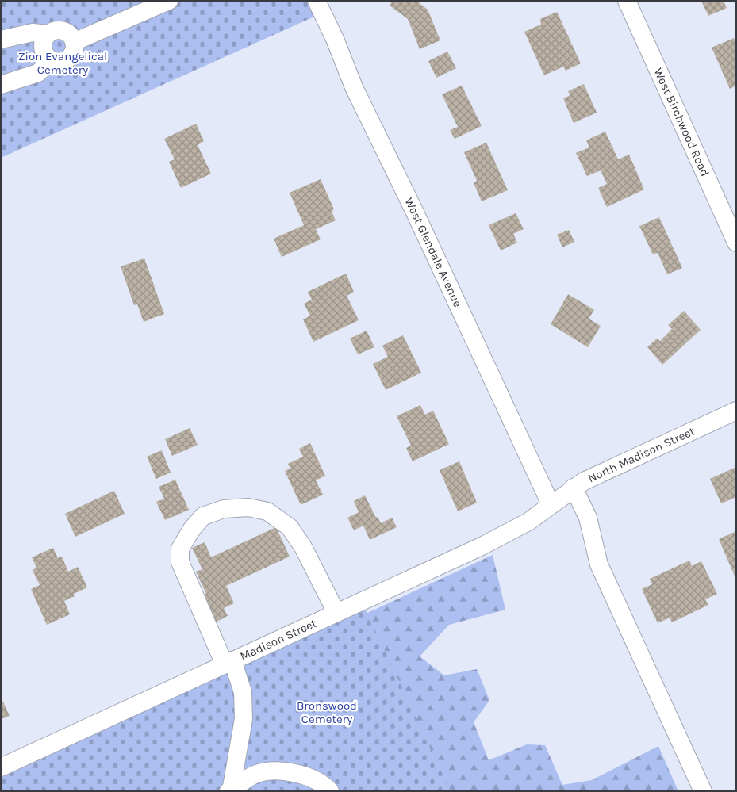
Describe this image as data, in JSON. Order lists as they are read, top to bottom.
{
  "streets": {
    "street": [
      "West Birchwood Road",
      "West Glendale Avenue",
      "North Madison Street",
      "Madison Street"
    ]
  },
  "crossings": [
    ["West Glendale Avenue", "North Madison Street"],
    ["West Glendale Avenue", "Madison Street"],
    ["North Madison Street", "Madison Street"]
  ],
  "parks": ["Zion Evangelical Cemetery", "Bronswood Cemetery"]
}
